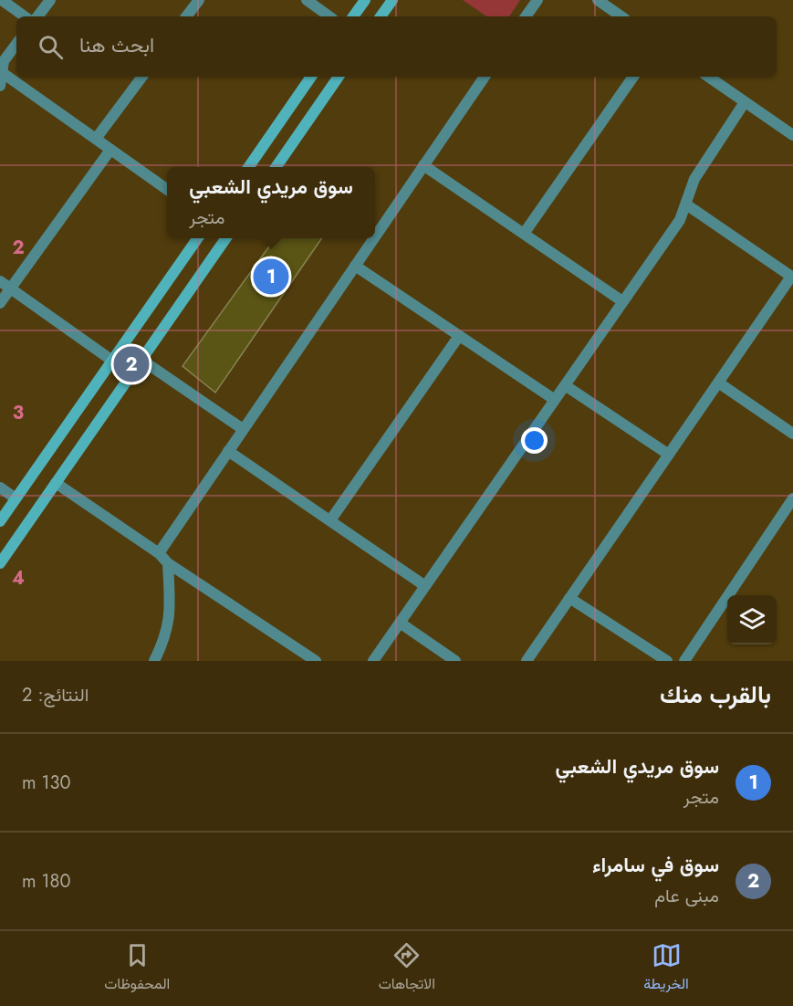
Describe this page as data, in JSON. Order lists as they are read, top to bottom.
{
  "page": {
    "search": "ابحث هنا",
    "popup": ["سوق مريدي الشعبي", "متجر"],
    "pins": ["1", "2"],
    "heading": ["بالقرب منك", "النتائج: 2"],
    "list": [
      {
        "mark": "1",
        "name": "سوق مريدي الشعبي",
        "note": "متجر",
        "value": "130 m"
      },
      {
        "mark": "2",
        "name": "سوق في سامراء",
        "note": "مبنى عام",
        "value": "180 m"
      }
    ],
    "nav": ["الخريطة", "الاتجاهات", "المحفوظات"]
  },
  "grid": {
    "rows": ["2", "3", "4"]
  }
}
